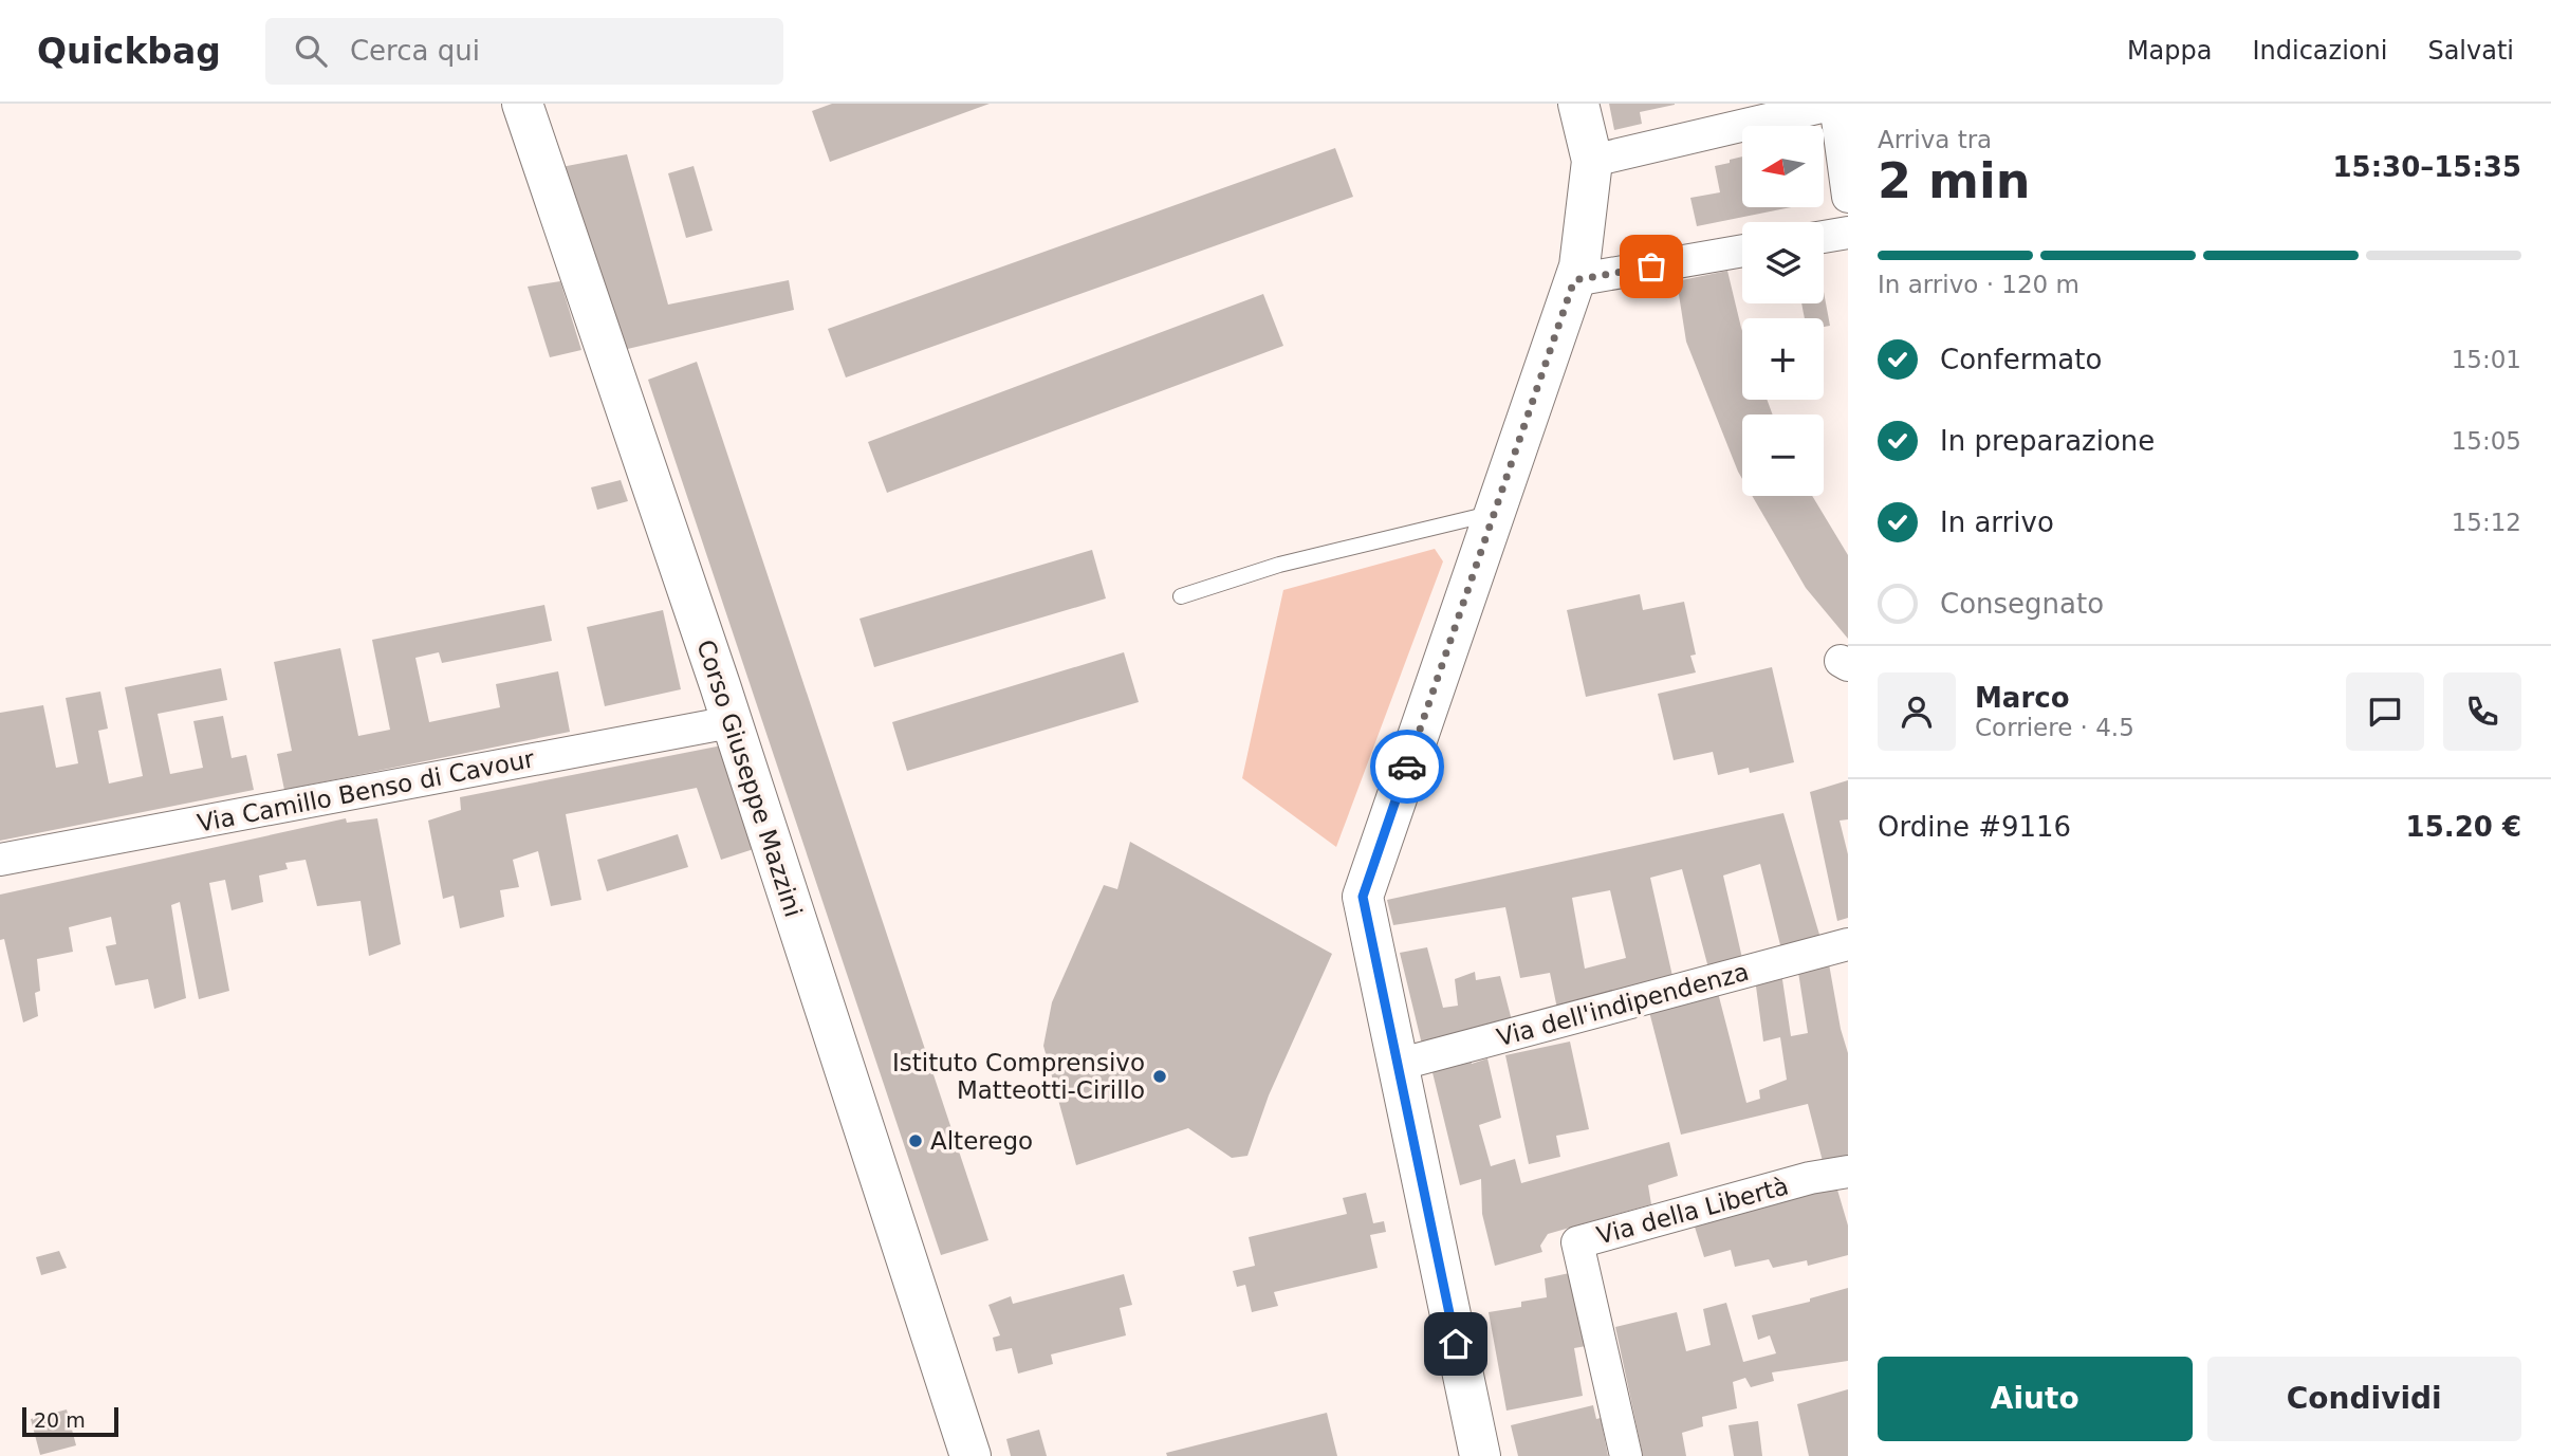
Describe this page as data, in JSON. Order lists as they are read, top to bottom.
{
  "streets": {
    "street": [
      "Corso Giuseppe Mazzini",
      "Via Camillo Benso di Cavour",
      "Via dell'indipendenza",
      "Via della Libertà"
    ]
  },
  "crossings": [
    ["Corso Giuseppe Mazzini", "Via Camillo Benso di Cavour"]
  ],
  "places": ["Istituto Comprensivo Matteotti-Cirillo", "Alterego"],
  "scale_bar": "20 m",
  "north": "left",
  "page": {
    "header": "Quickbag",
    "search": "Cerca qui",
    "nav": ["Mappa", "Indicazioni", "Salvati"],
    "heading": ["2 min", "Arriva tra", "15:30–15:35"],
    "panel": [
      "Marco",
      "Corriere · 4.5",
      "Ordine #9116",
      "15.20 €"
    ],
    "map_buttons": ["+", "−"],
    "bar": "In arrivo · 120 m",
    "list": [
      ["Confermato", "15:01"],
      ["In preparazione", "15:05"],
      ["In arrivo", "15:12"],
      "Consegnato"
    ],
    "buttons": ["Aiuto", "Condividi"],
    "scale": "20 m"
  }
}
